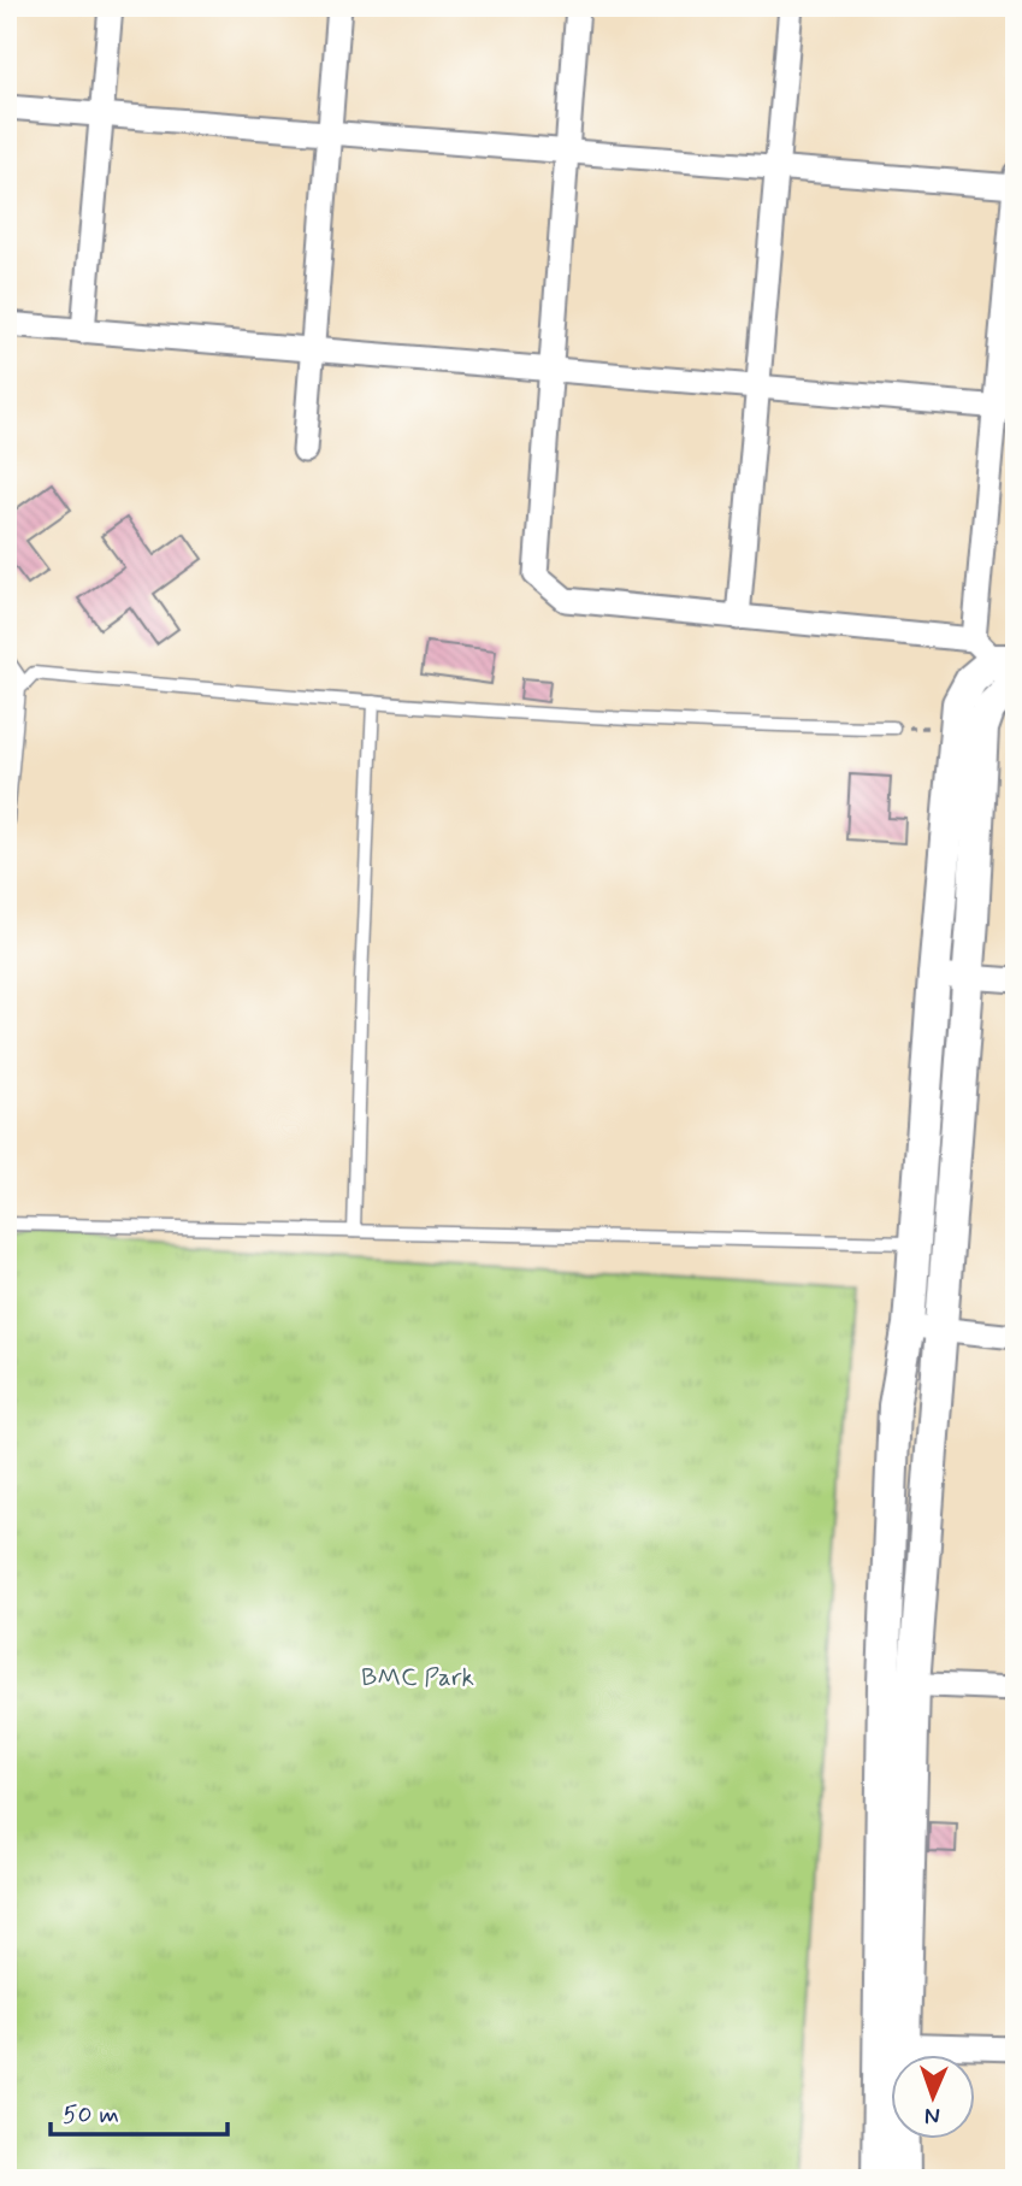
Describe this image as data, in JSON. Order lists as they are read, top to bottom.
{
  "parks": ["BMC Park"],
  "scale_bar": "50 m",
  "north": "bottom"
}
